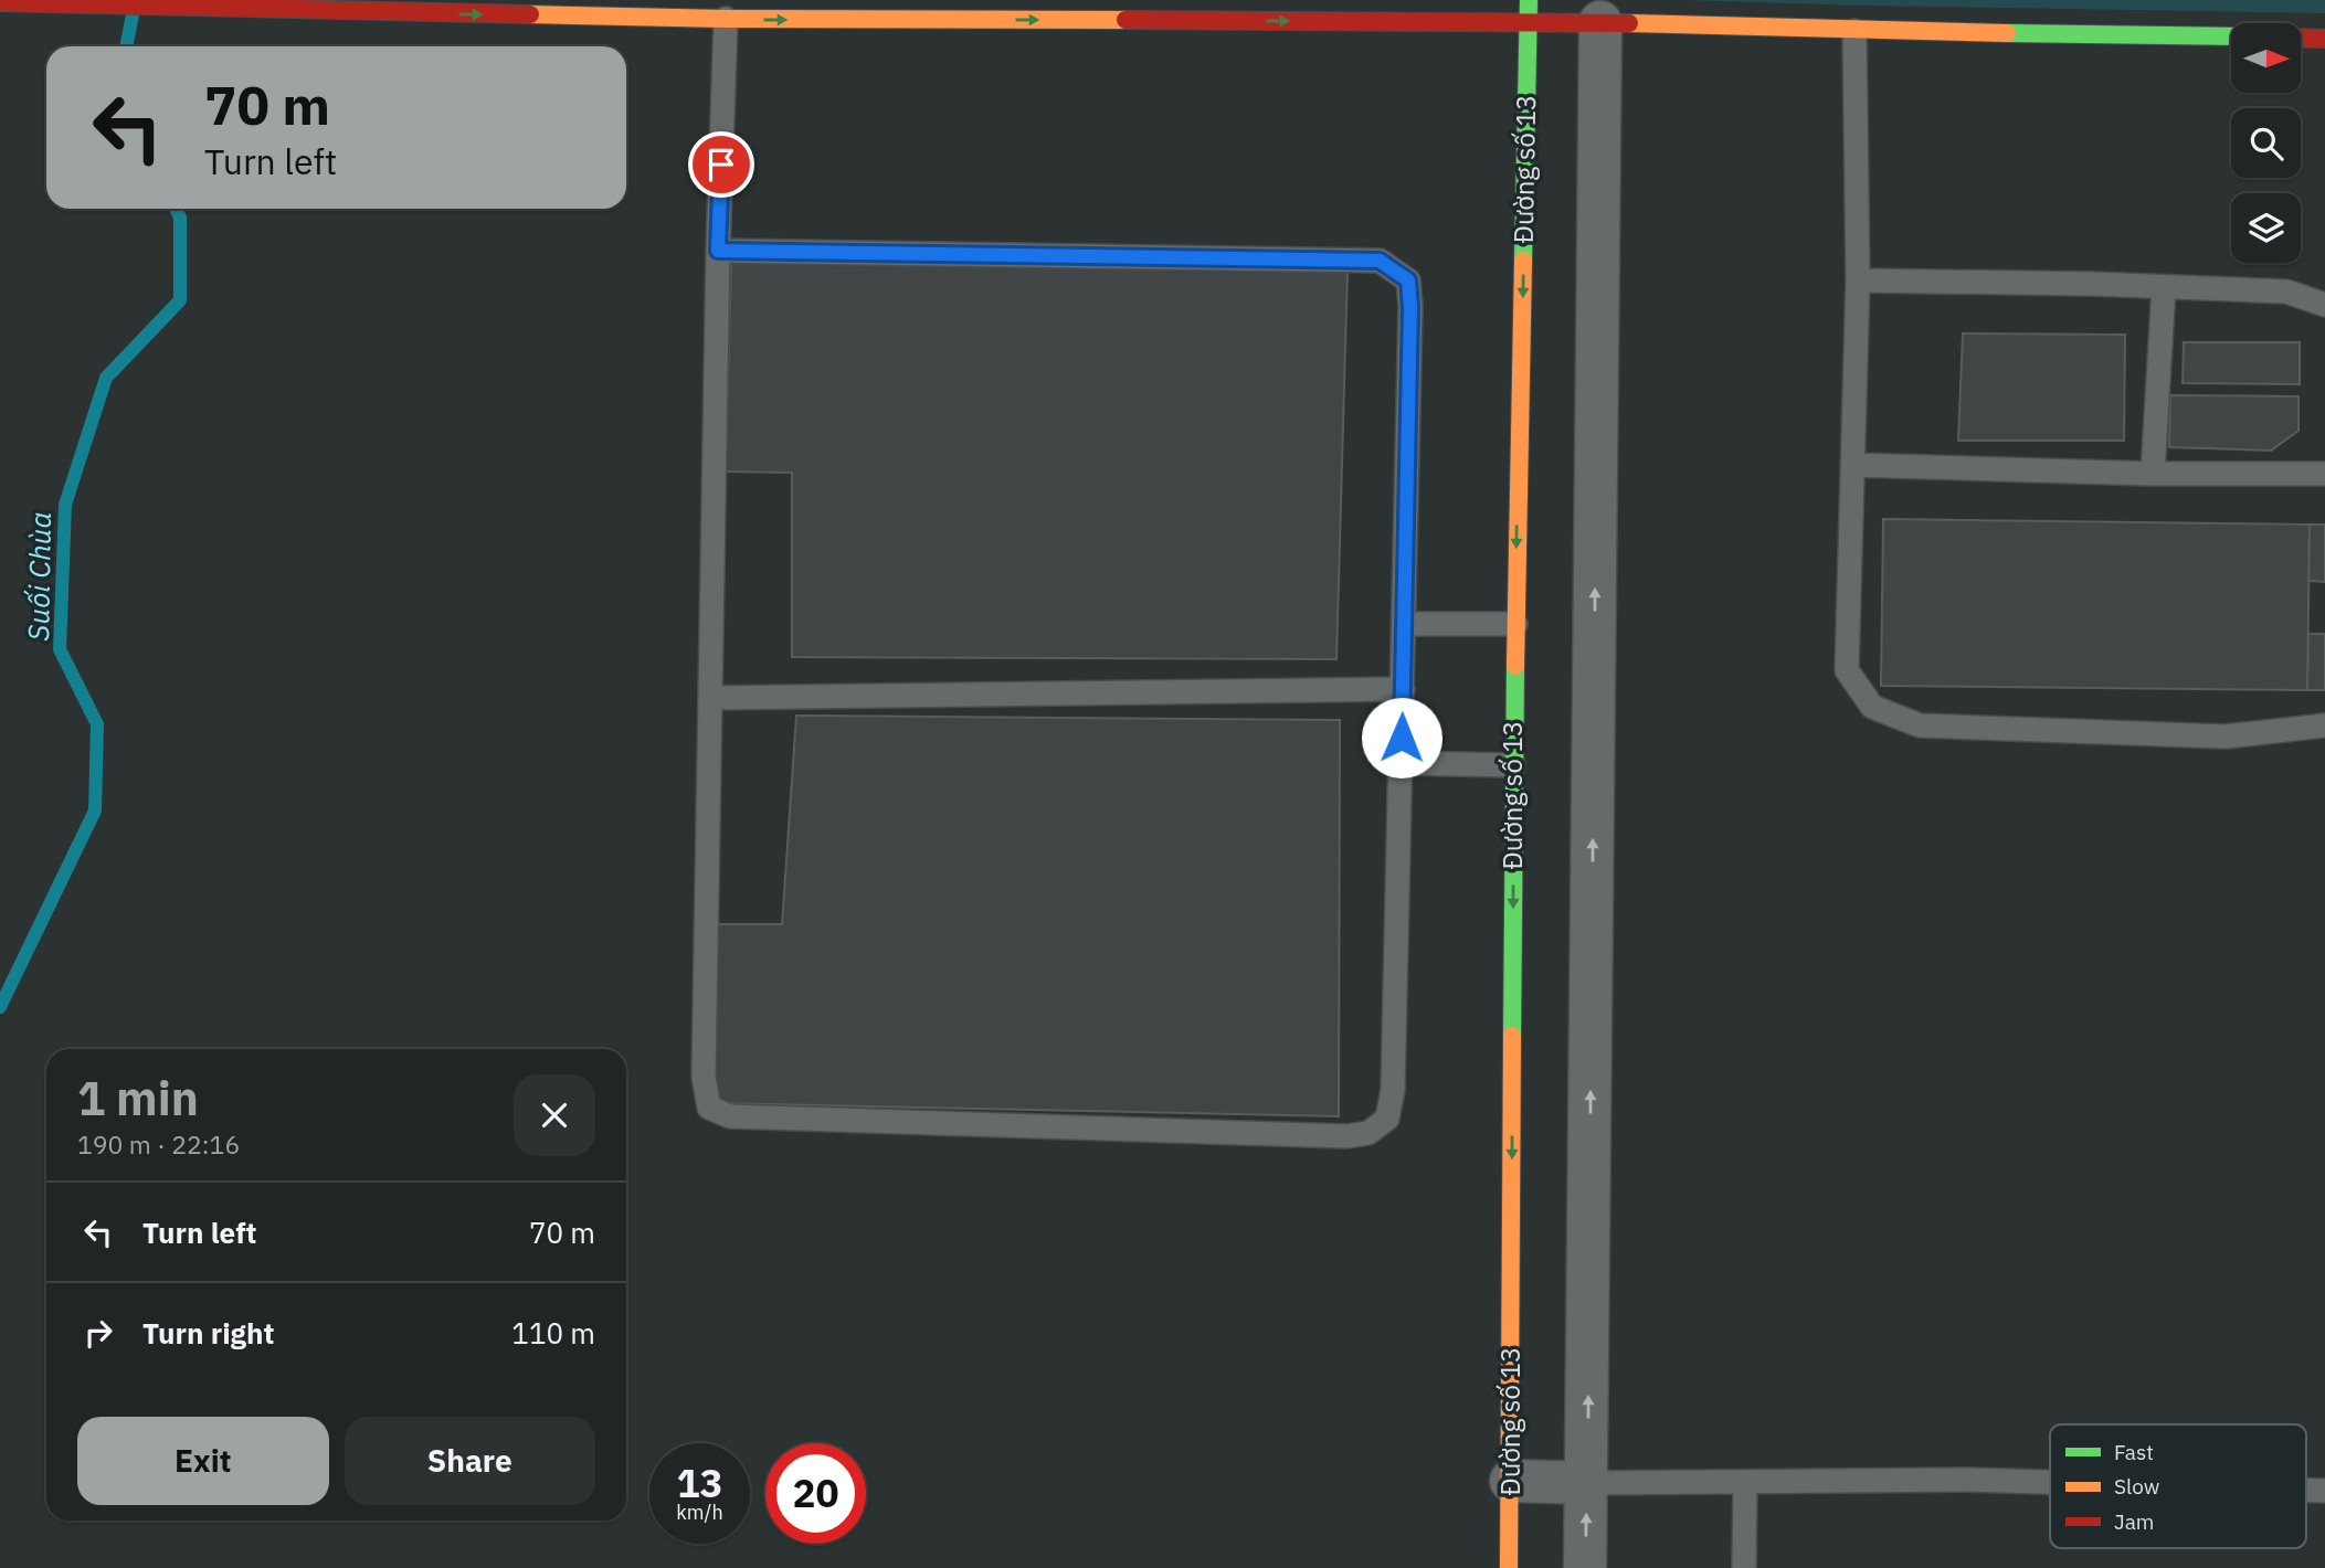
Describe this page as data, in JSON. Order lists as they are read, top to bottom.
{
  "streets": {
    "street": ["Đường số 13"]
  },
  "water": ["Suối Chùa"],
  "legend": ["Fast", "Slow", "Jam"],
  "north": "right",
  "page": {
    "turn": ["70 m", "Turn left"],
    "heading": ["1 min", "190 m · 22:16"],
    "list": [
      {
        "name": "Turn left",
        "value": "70 m"
      },
      {
        "name": "Turn right",
        "value": "110 m"
      }
    ],
    "buttons": ["Exit", "Share"],
    "speed": "13 km/h",
    "limit": "20"
  }
}
